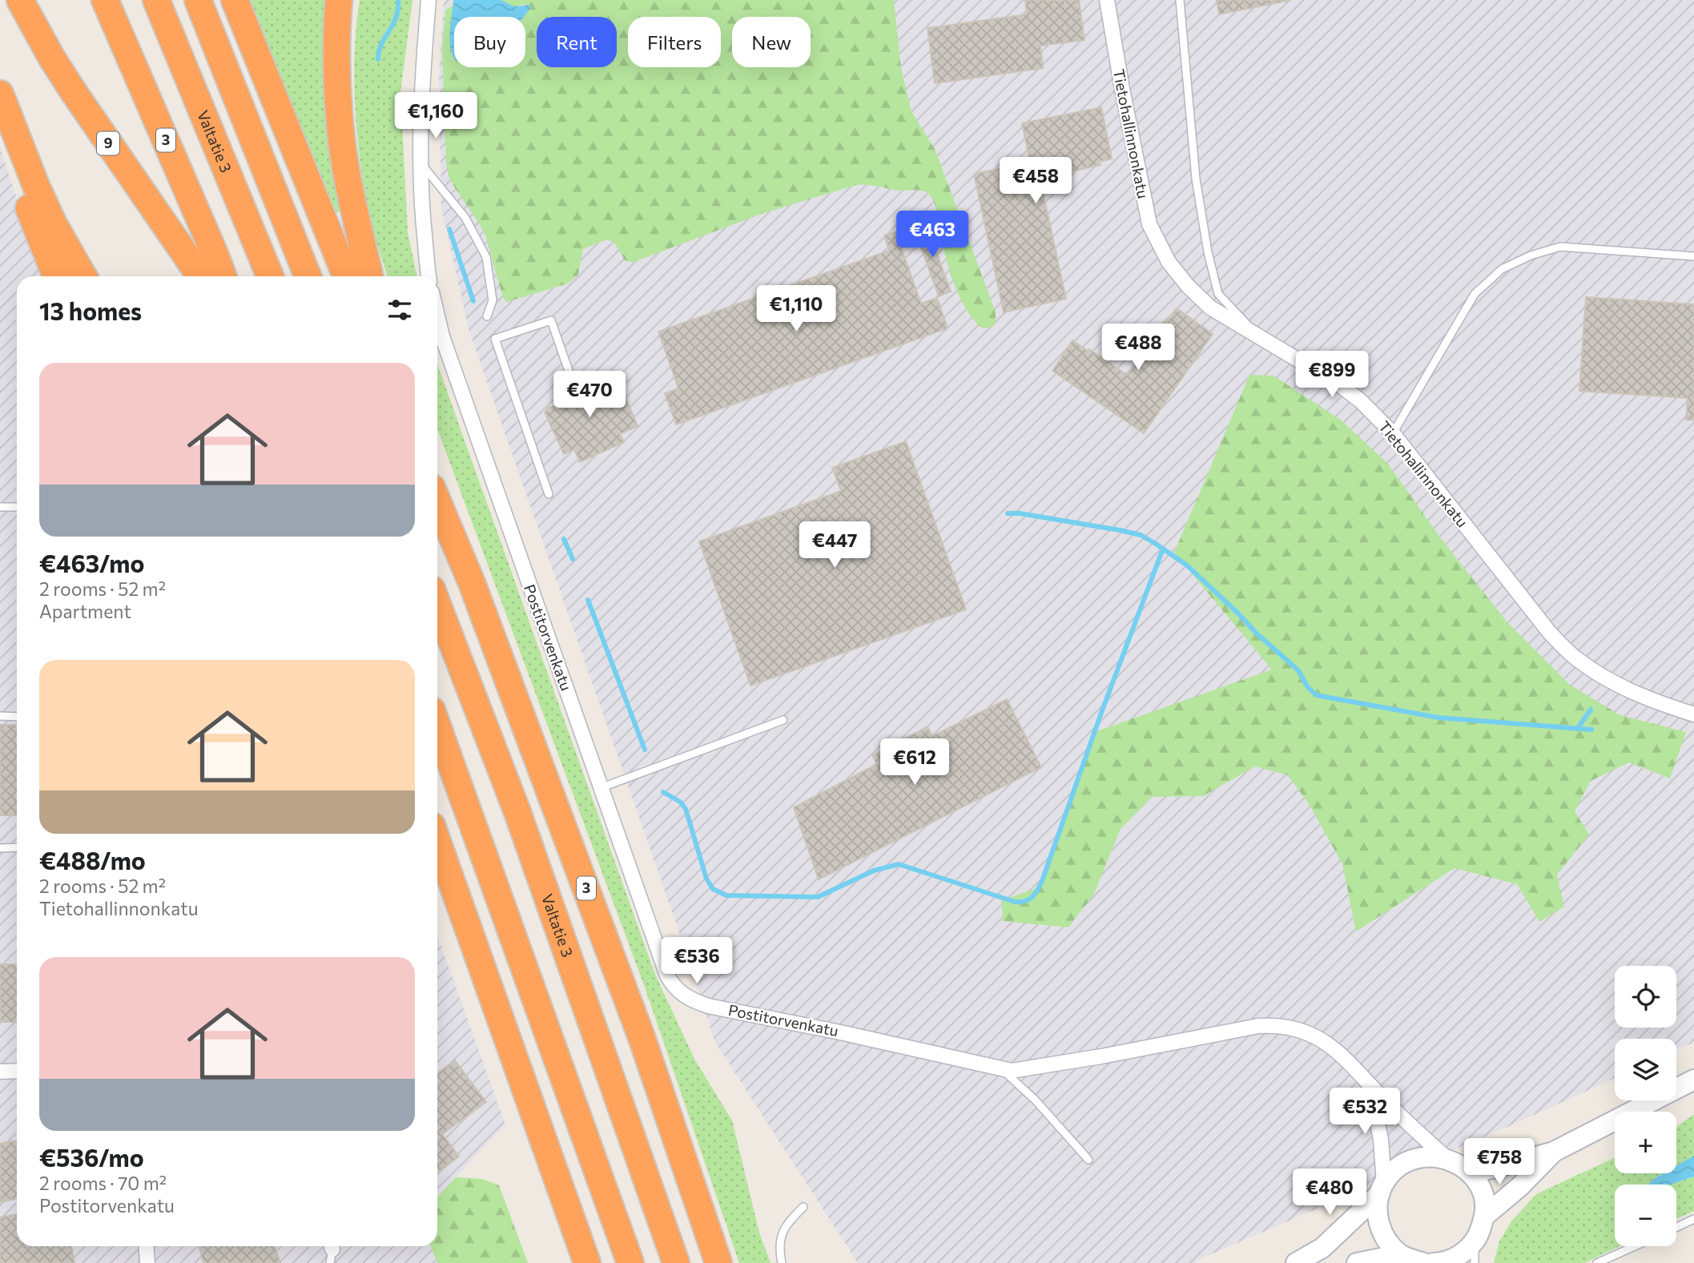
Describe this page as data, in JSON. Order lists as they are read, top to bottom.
{
  "streets": {
    "highway": ["3", "Valtatie 3", "9"],
    "street": ["Tietohallinnonkatu", "Postitorvenkatu"]
  },
  "page": {
    "chip": [
      "Buy",
      "Rent",
      "Filters",
      "New"
    ],
    "price": [
      "€1,160",
      "€458",
      "€463",
      "€1,110",
      "€488",
      "€899",
      "€470",
      "€447",
      "€612",
      "€536",
      "€532",
      "€758",
      "€480"
    ],
    "heading": "13 homes",
    "list": [
      {
        "name": "€463/mo",
        "note": "2 rooms · 52 m² · Apartment"
      },
      {
        "name": "€488/mo",
        "note": "2 rooms · 52 m² · Tietohallinnonkatu"
      },
      {
        "name": "€536/mo",
        "note": "2 rooms · 70 m² · Postitorvenkatu"
      }
    ],
    "map_buttons": ["+", "−"]
  }
}
